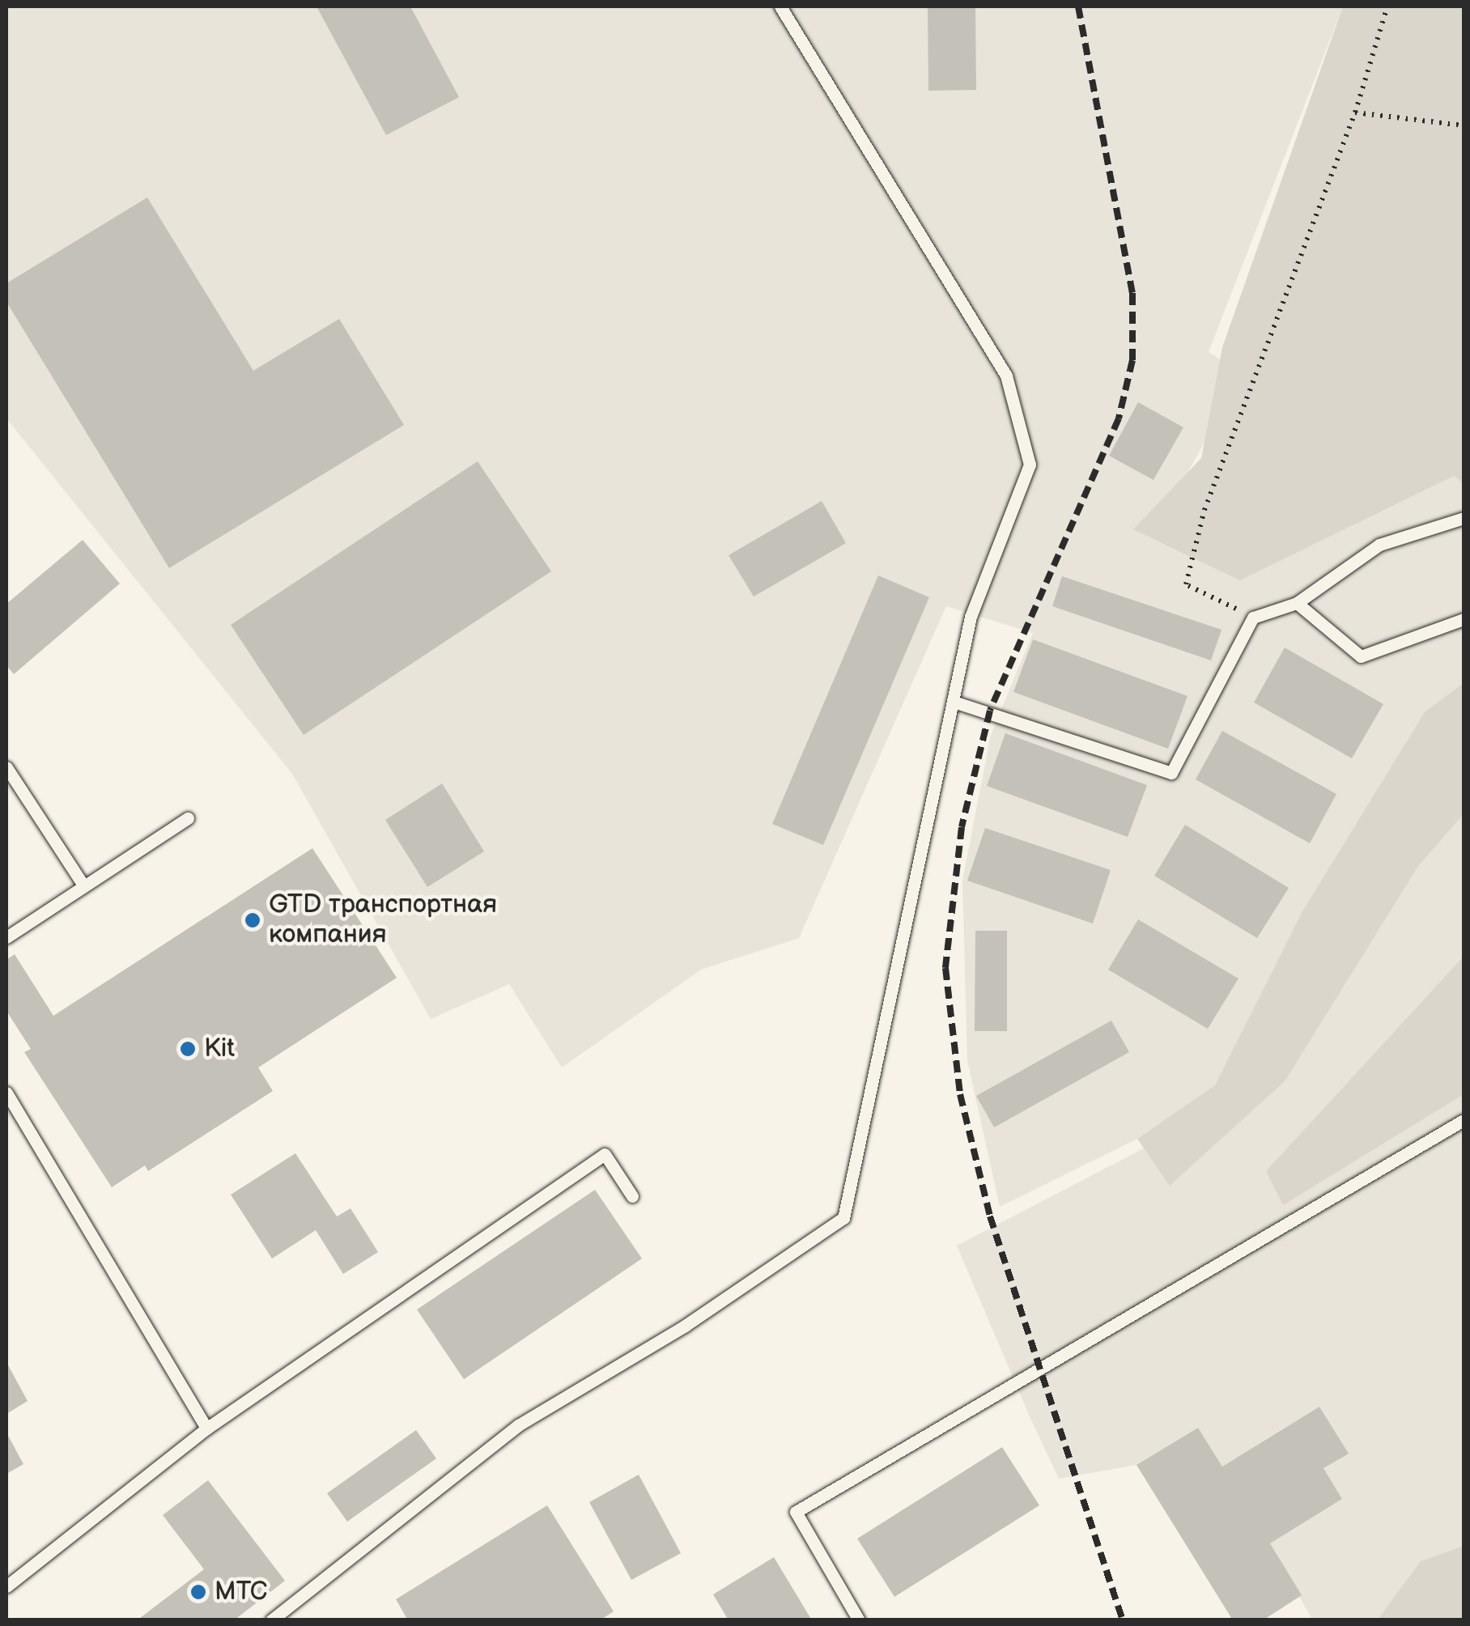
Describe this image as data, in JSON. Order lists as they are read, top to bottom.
{
  "places": ["GTD транспортная компания", "Kit", "МТС"]
}
